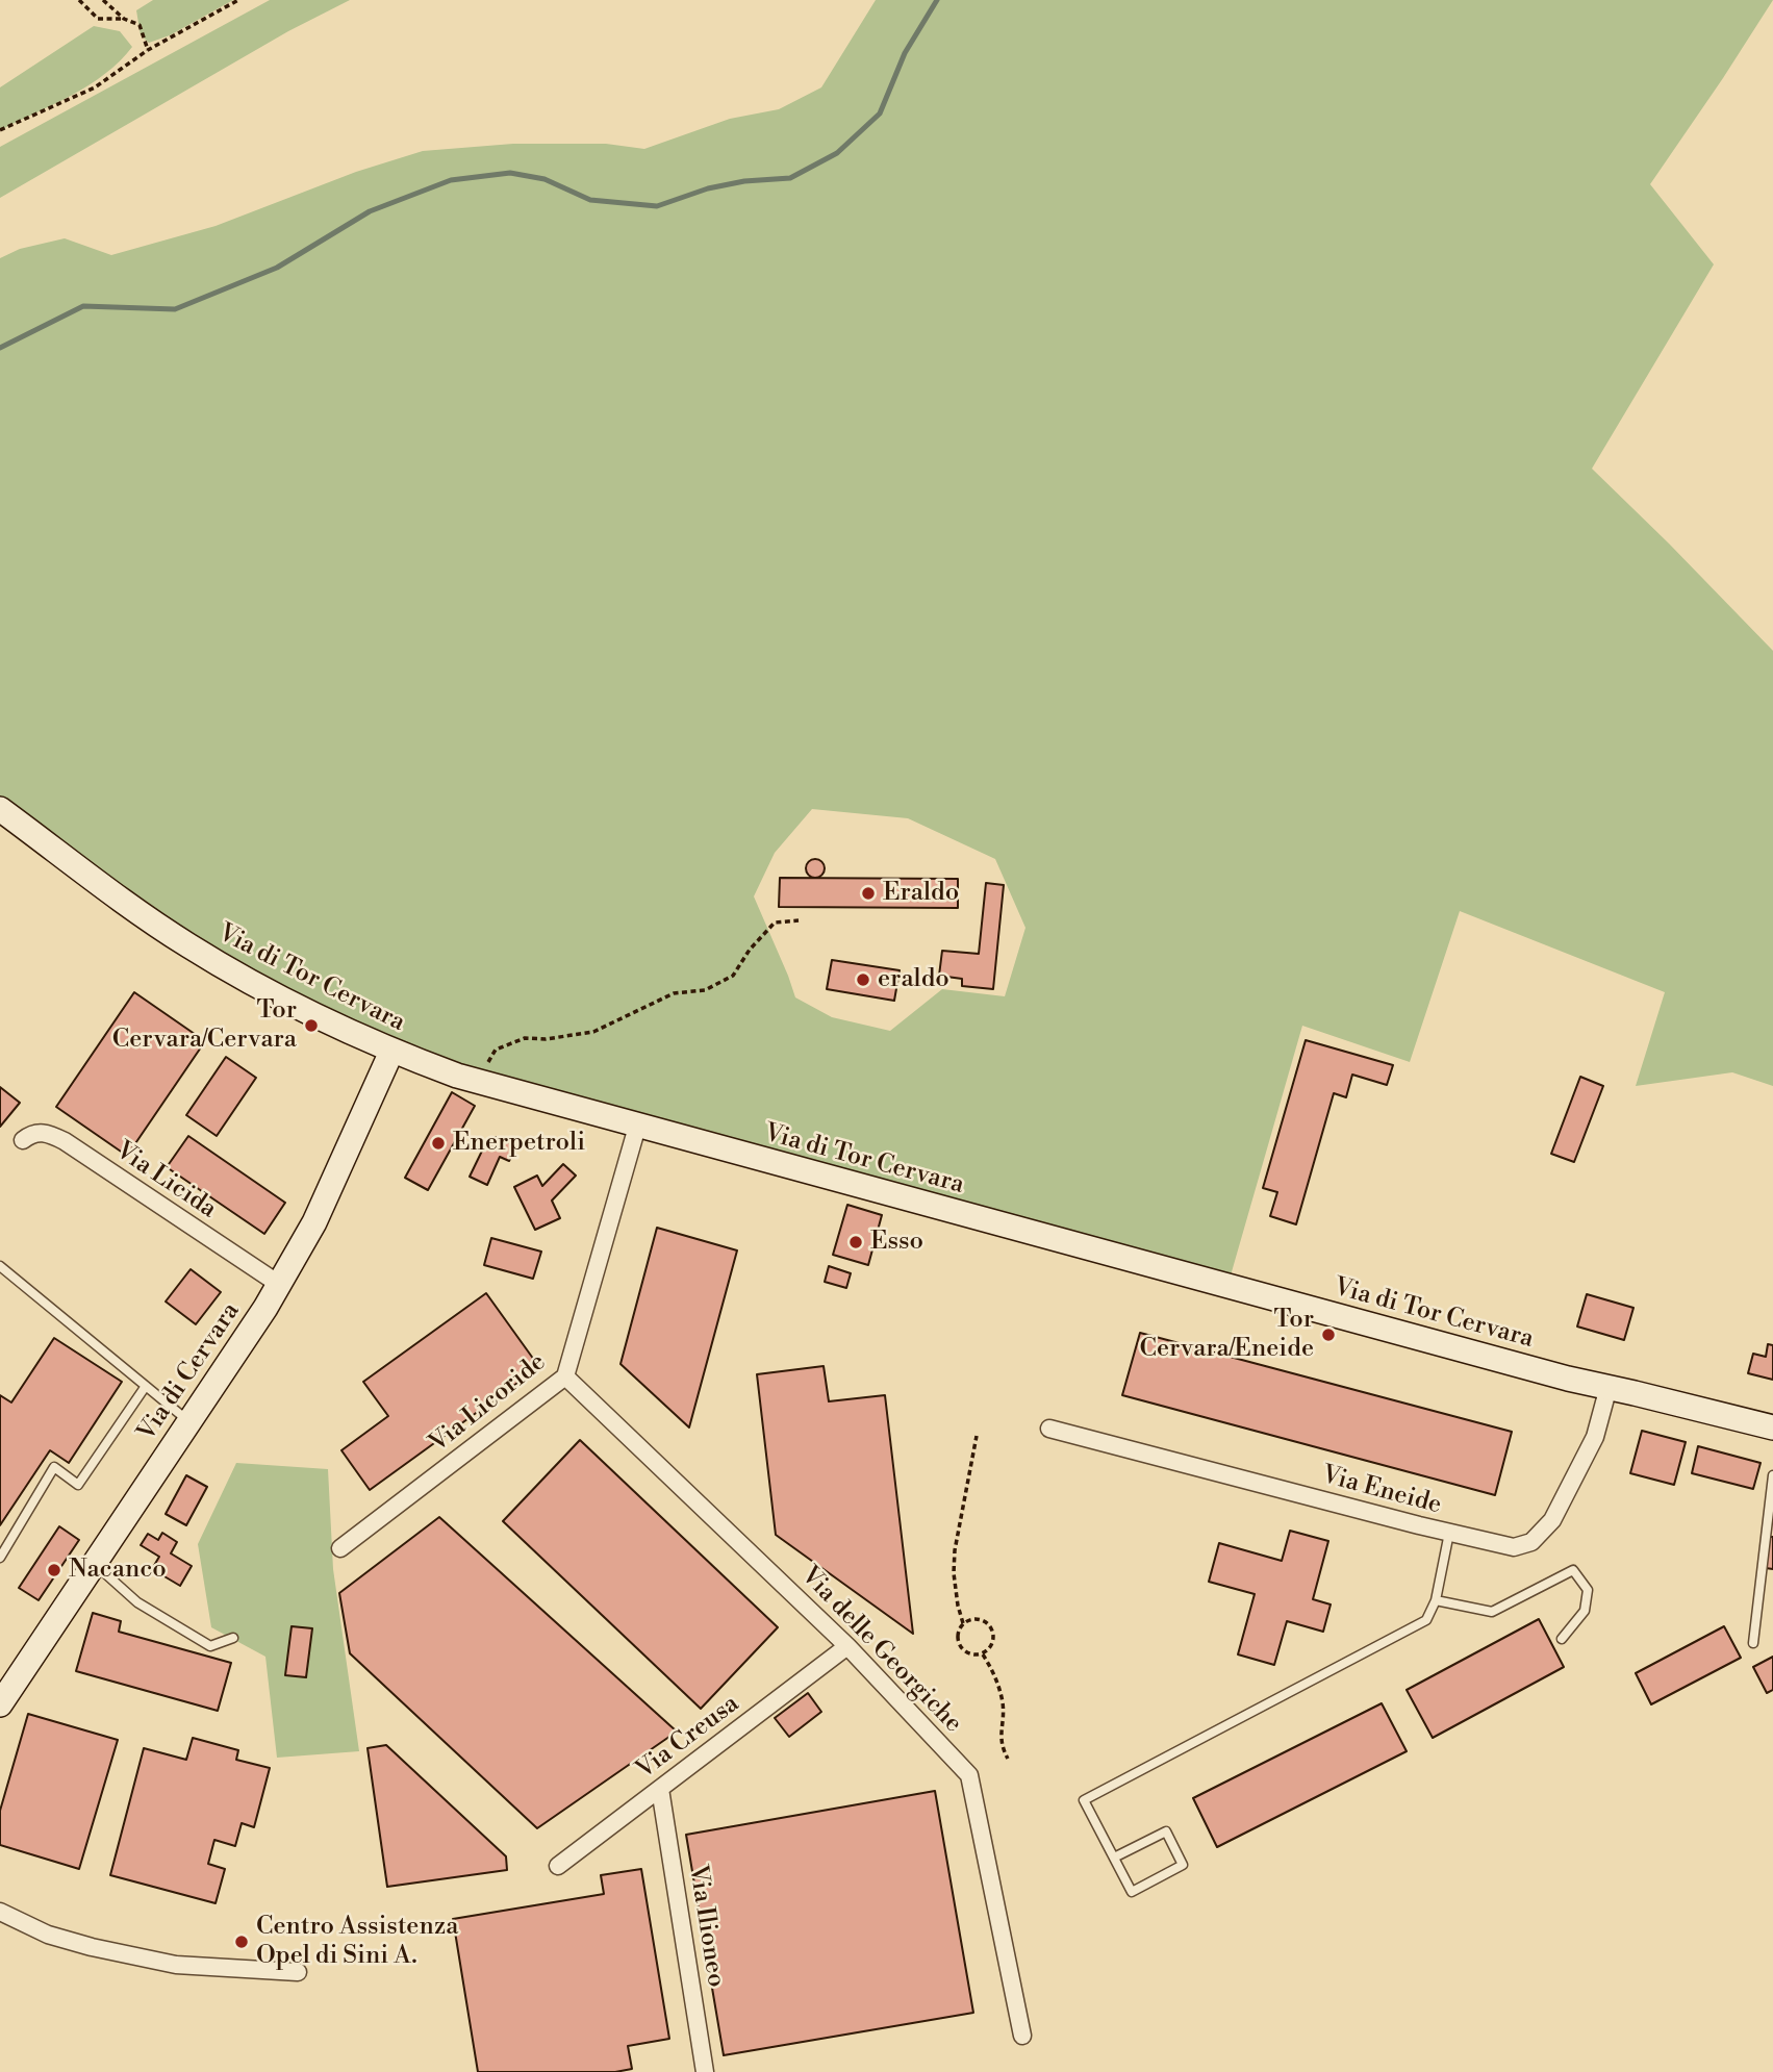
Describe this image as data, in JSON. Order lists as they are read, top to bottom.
{
  "streets": {
    "street": [
      "Via di Tor Cervara",
      "Via Licida",
      "Via di Cervara",
      "Via Licoride",
      "Via Eneide",
      "Via delle Georgiche",
      "Via Creusa",
      "Via Ilioneo"
    ]
  },
  "crossings": [
    ["Via di Tor Cervara", "Via di Cervara"],
    ["Via di Tor Cervara", "Via Licoride"],
    ["Via di Tor Cervara", "Via Eneide"],
    ["Via Licida", "Via di Cervara"],
    ["Via Licoride", "Via delle Georgiche"],
    ["Via delle Georgiche", "Via Creusa"],
    ["Via Creusa", "Via Ilioneo"]
  ],
  "places": [
    "Eraldo",
    "eraldo",
    "Tor Cervara/Cervara",
    "Enerpetroli",
    "Esso",
    "Tor Cervara/Eneide",
    "Nacanco",
    "Centro Assistenza Opel di Sini A."
  ]
}
